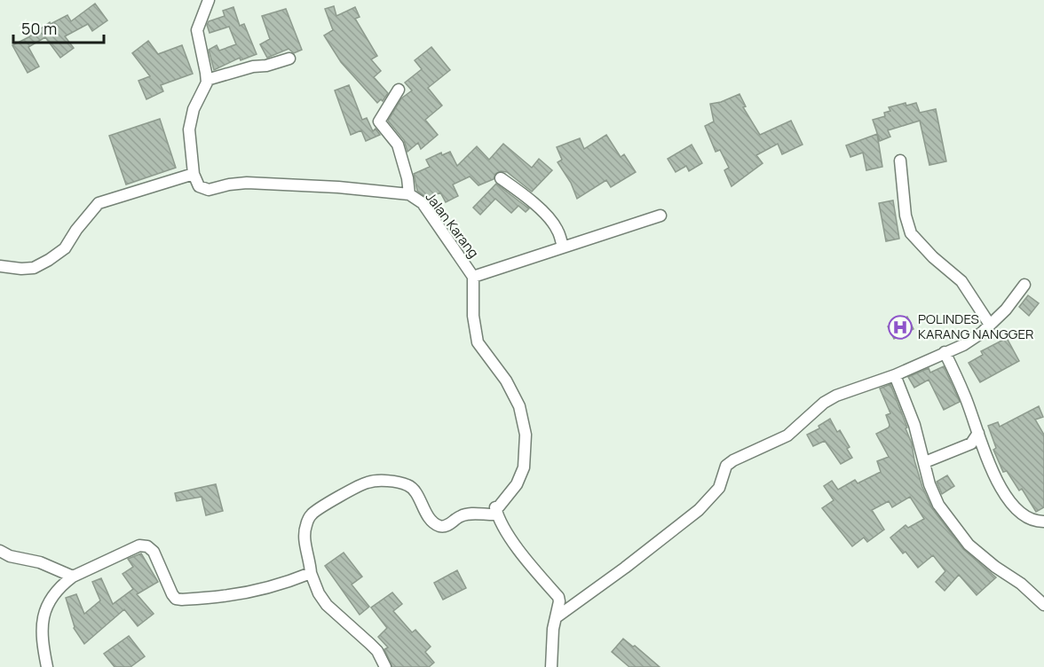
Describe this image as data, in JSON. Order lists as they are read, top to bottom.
{
  "streets": {
    "street": ["Jalan Karang"]
  },
  "places": {
    "hospital": ["POLINDES KARANG NANGGER"]
  },
  "scale_bar": "50 m"
}
